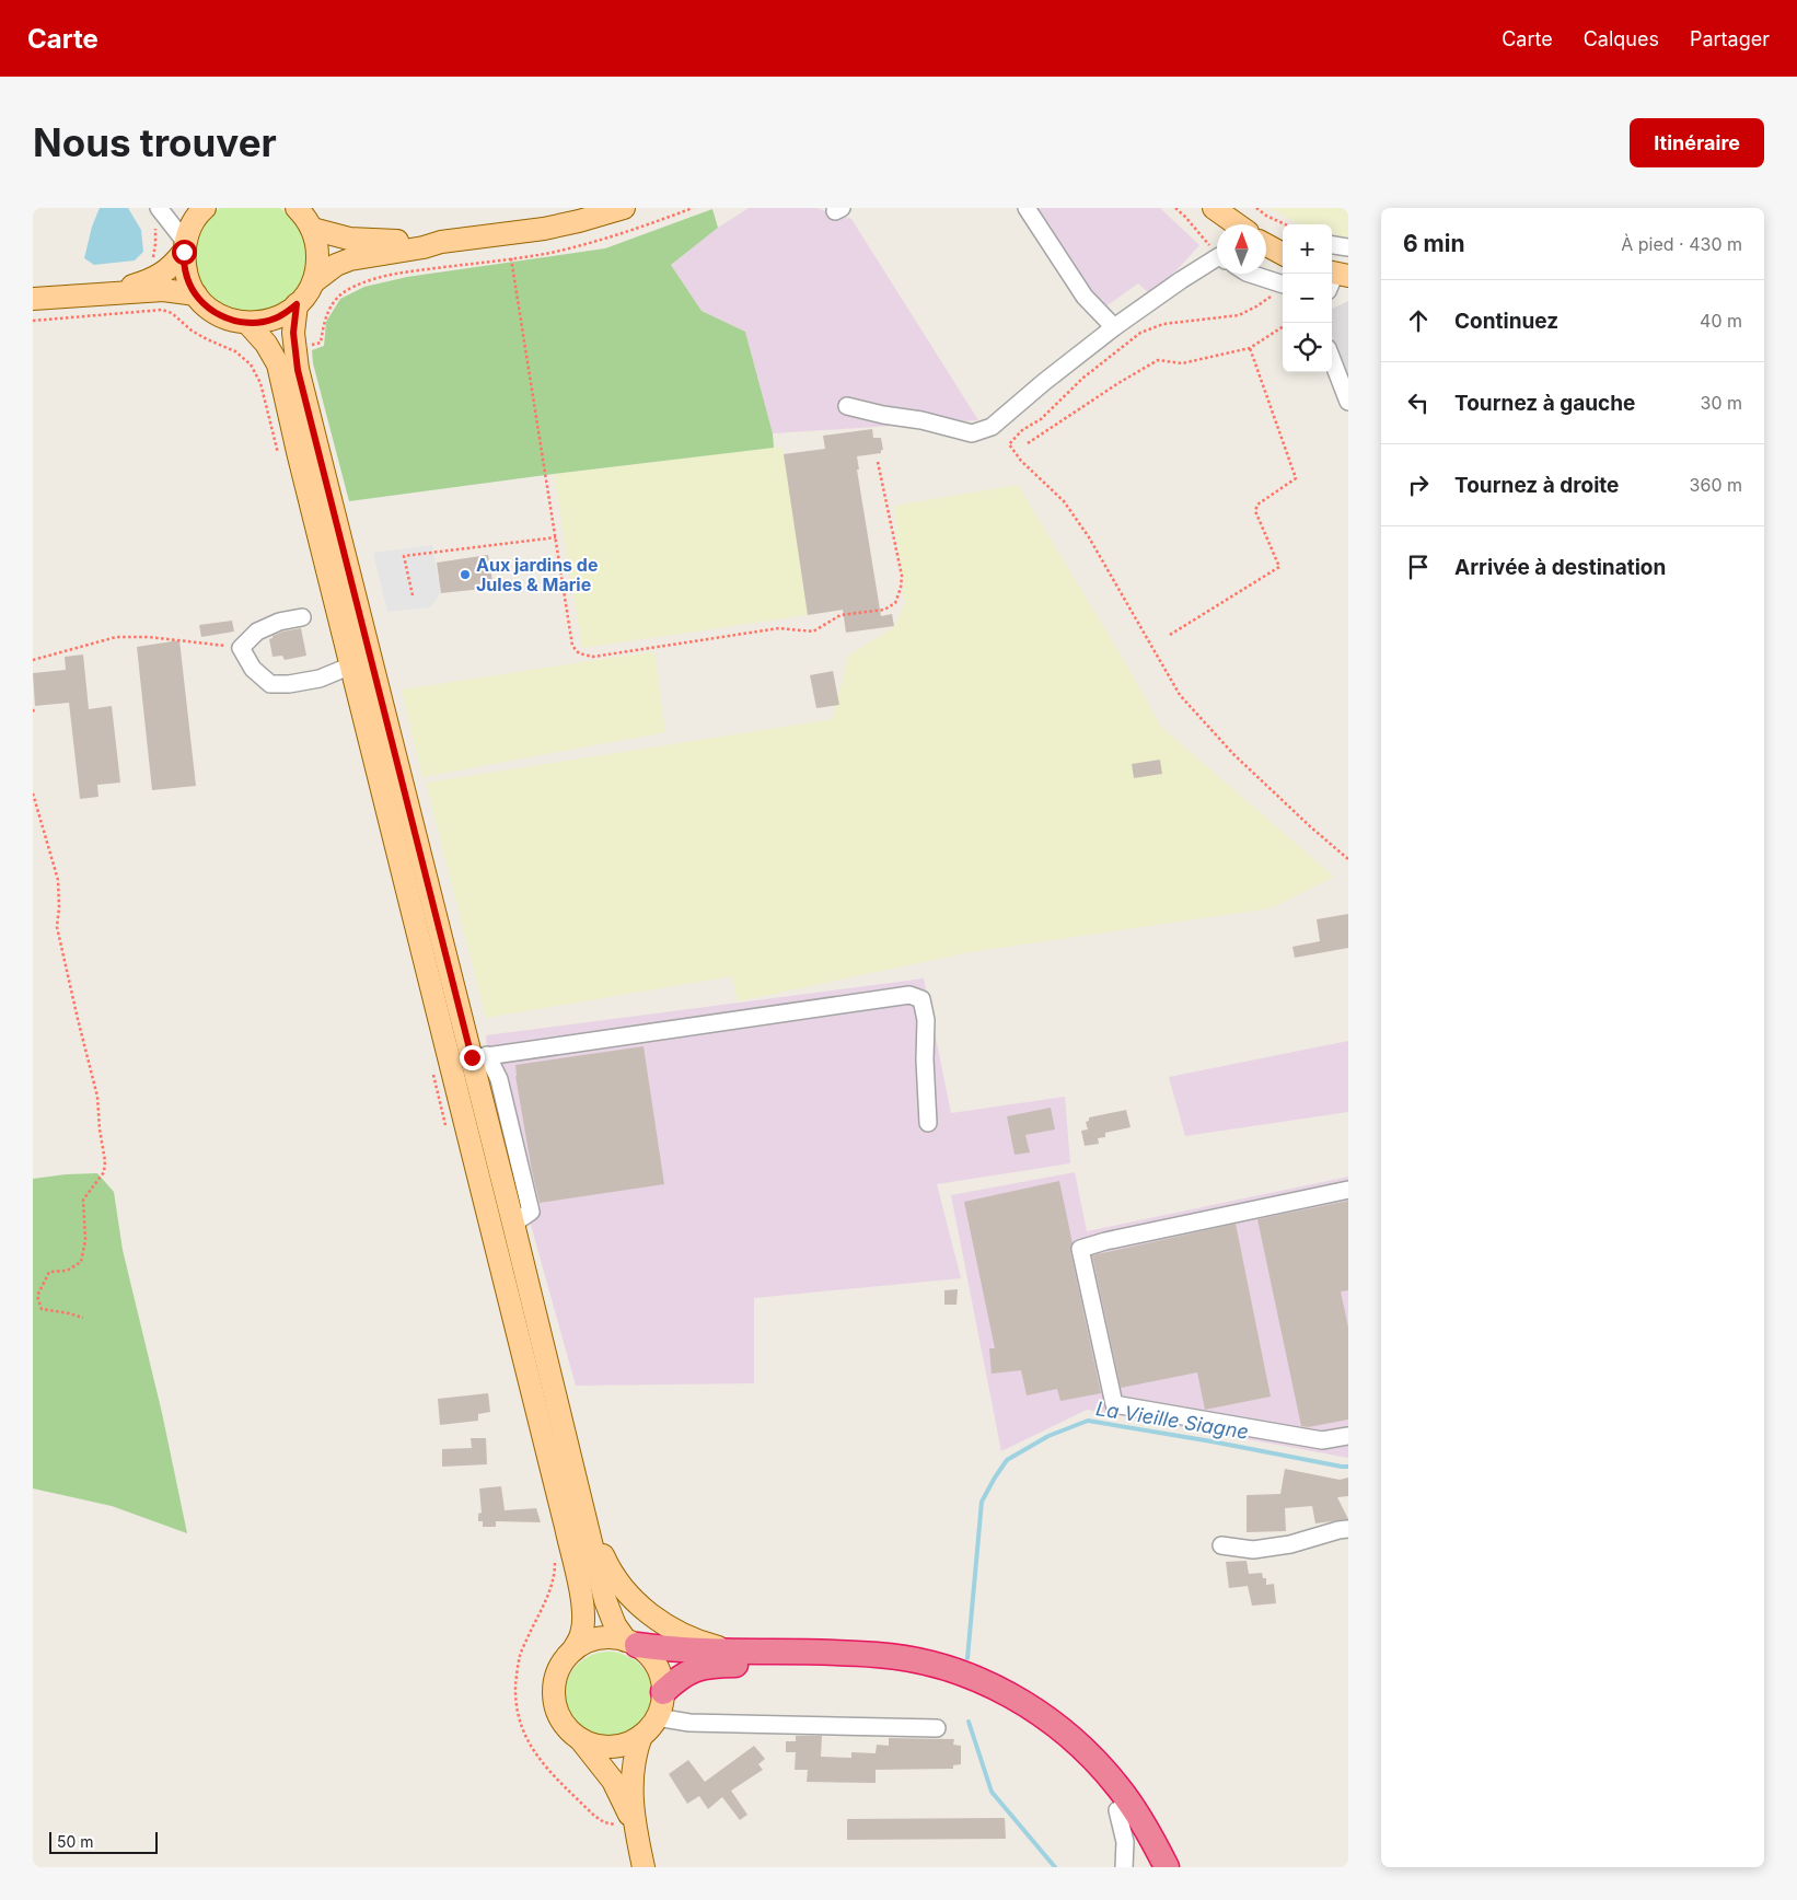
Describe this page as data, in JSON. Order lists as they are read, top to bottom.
{
  "water": ["La Vieille Siagne"],
  "places": ["Aux jardins de Jules & Marie"],
  "scale_bar": "50 m",
  "north": "top",
  "page": {
    "header": "Carte",
    "nav": ["Carte", "Calques", "Partager"],
    "buttons": "Itinéraire",
    "title": "Nous trouver",
    "heading": ["6 min", "À pied · 430 m"],
    "map_buttons": ["+", "−"],
    "list": [
      ["Continuez", "40 m"],
      ["Tournez à gauche", "30 m"],
      ["Tournez à droite", "360 m"],
      "Arrivée à destination"
    ],
    "scale": "50 m"
  }
}
